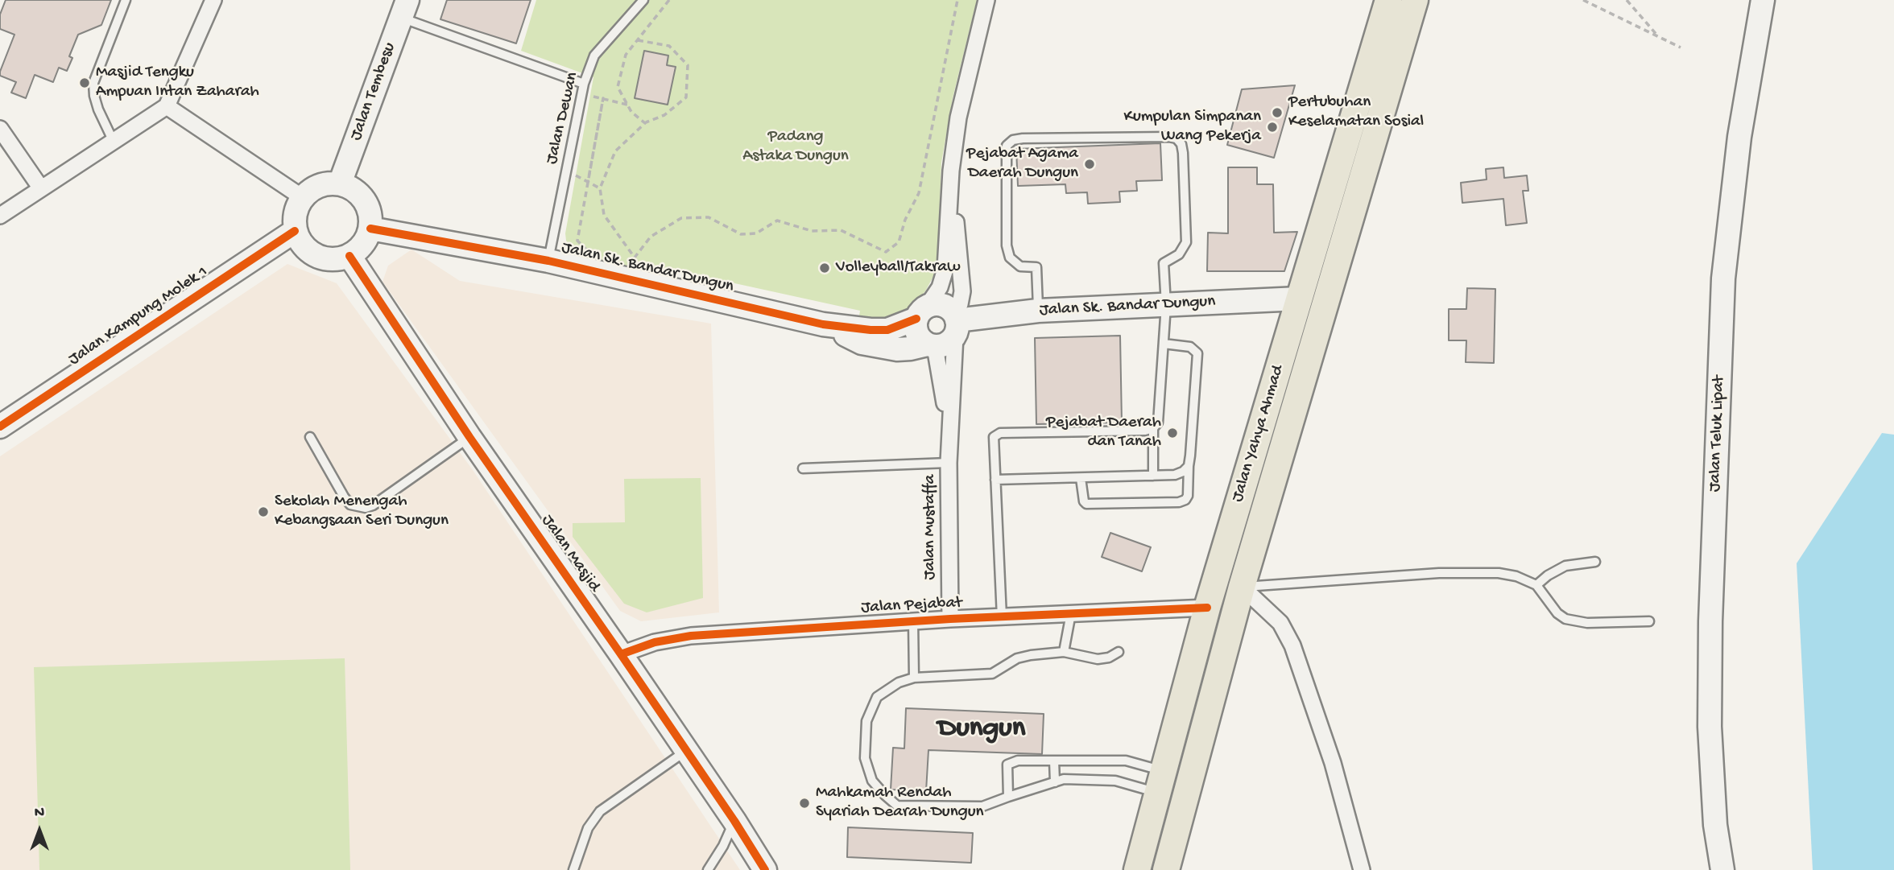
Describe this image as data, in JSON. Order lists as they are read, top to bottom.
{
  "streets": {
    "main road": ["Jalan Yahya Ahmad"],
    "street": [
      "Jalan Tembesu",
      "Jalan Sk. Bandar Dungun",
      "Jalan Kampung Molek 1",
      "Jalan Teluk Lipat",
      "Jalan Mustaffa",
      "Jalan Masjid",
      "Jalan Pejabat"
    ],
    "lane": ["Jalan Dewan"]
  },
  "crossings": [
    ["Jalan Tembesu", "Jalan Sk. Bandar Dungun"],
    ["Jalan Tembesu", "Jalan Kampung Molek 1"],
    ["Jalan Tembesu", "Jalan Masjid"],
    ["Jalan Dewan", "Jalan Sk. Bandar Dungun"],
    ["Jalan Sk. Bandar Dungun", "Jalan Kampung Molek 1"],
    ["Jalan Sk. Bandar Dungun", "Jalan Yahya Ahmad"],
    ["Jalan Sk. Bandar Dungun", "Jalan Mustaffa"],
    ["Jalan Sk. Bandar Dungun", "Jalan Masjid"],
    ["Jalan Kampung Molek 1", "Jalan Masjid"],
    ["Jalan Yahya Ahmad", "Jalan Pejabat"],
    ["Jalan Mustaffa", "Jalan Pejabat"],
    ["Jalan Masjid", "Jalan Pejabat"]
  ],
  "districts": ["Dungun"],
  "parks": ["Padang Astaka Dungun"],
  "places": [
    "Masjid Tengku Ampuan Intan Zaharah",
    "Pertubuhan Keselamatan Sosial",
    "Kumpulan Simpanan Wang Pekerja",
    "Pejabat Agama Daerah Dungun",
    "Volleyball/Takraw",
    "Pejabat Daerah dan Tanah",
    "Sekolah Menengah Kebangsaan Seri Dungun",
    "Mahkamah Rendah Syariah Dearah Dungun"
  ],
  "north": "top"
}
